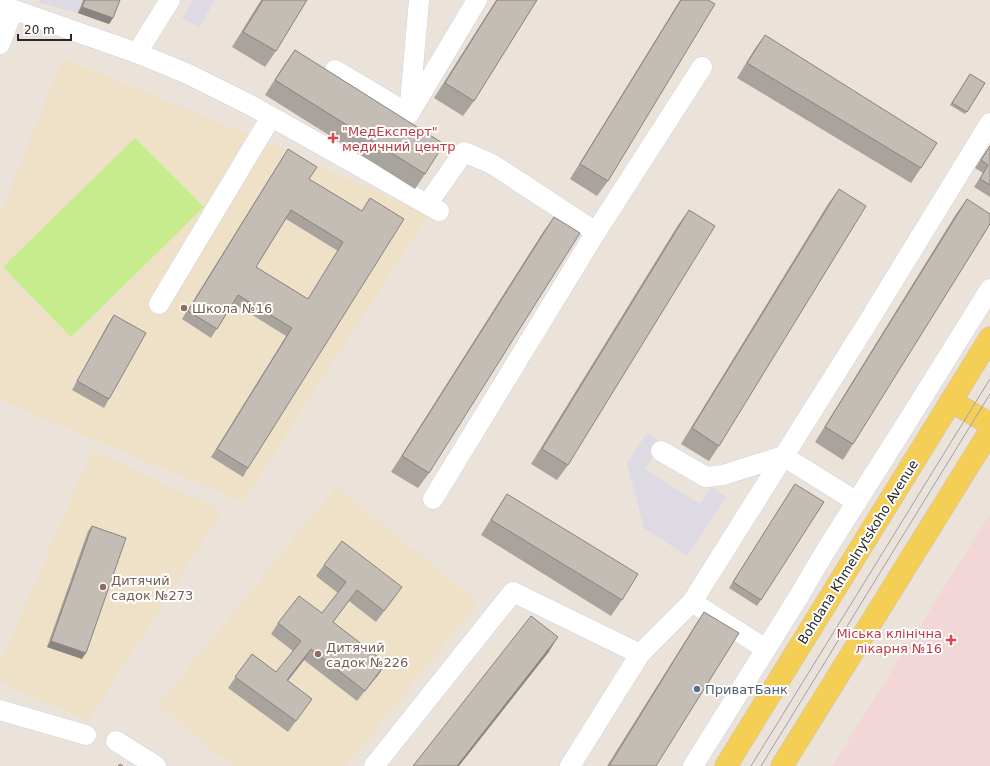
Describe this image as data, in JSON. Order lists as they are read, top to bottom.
{
  "streets": {
    "main road": ["Bohdana Khmelnytskoho Avenue"]
  },
  "places": {
    "health": ["\"МедЕксперт\" медичний центр", "Міська клінічна лікарня №16"],
    "other": [
      "Школа №16",
      "Дитячий садок №273",
      "Дитячий садок №226",
      "ПриватБанк"
    ]
  },
  "scale_bar": "20 m"
}
